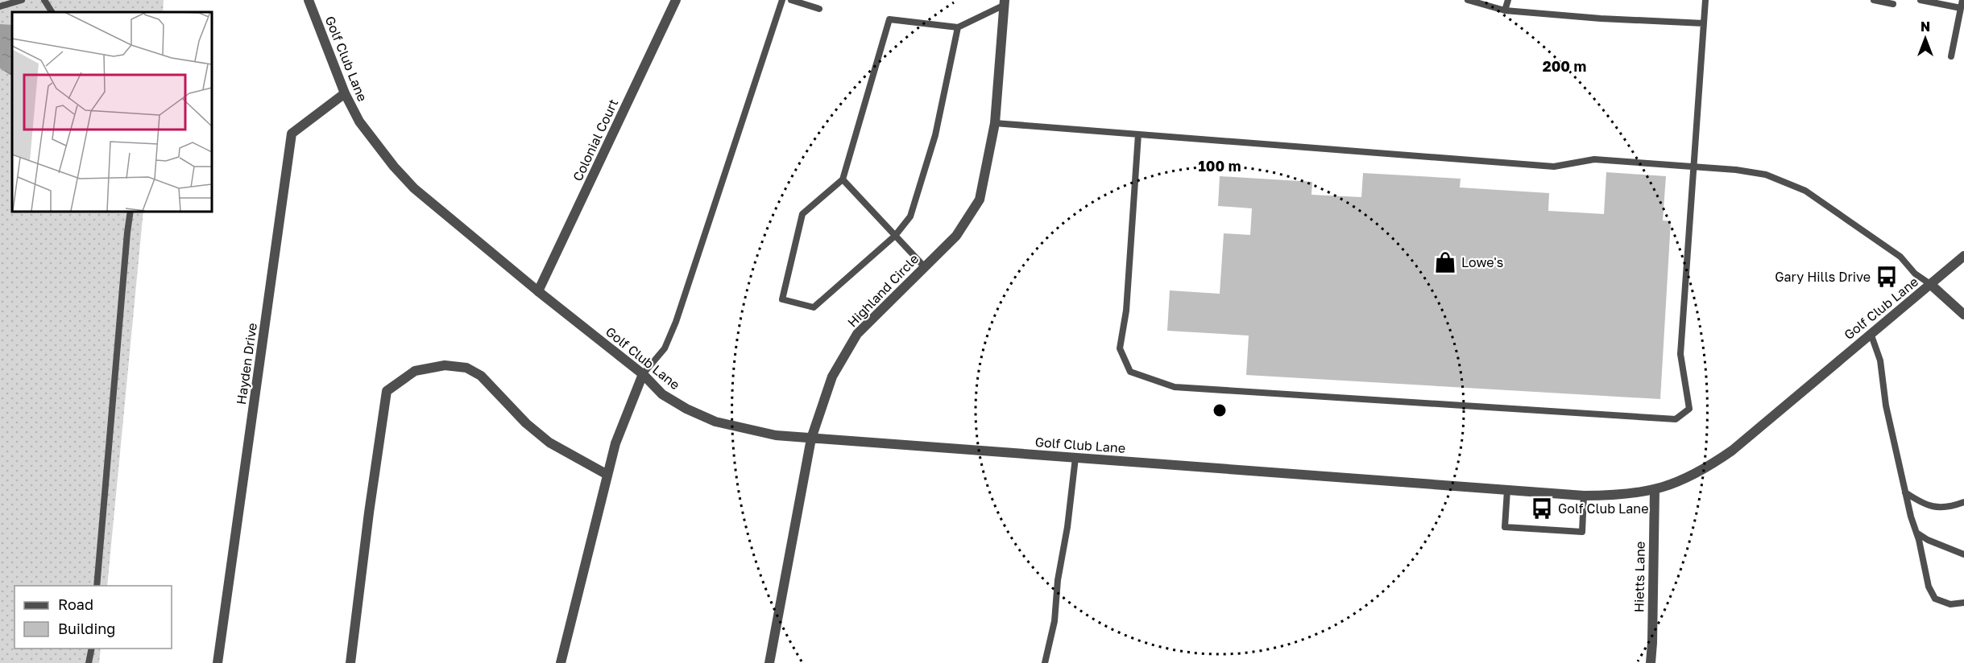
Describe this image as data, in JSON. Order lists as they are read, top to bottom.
{
  "streets": {
    "street": [
      "Golf Club Lane",
      "Colonial Court",
      "Highland Circle",
      "Hayden Drive",
      "Hietts Lane"
    ]
  },
  "crossings": [
    ["Golf Club Lane", "Colonial Court"],
    ["Golf Club Lane", "Highland Circle"],
    ["Golf Club Lane", "Hayden Drive"],
    ["Golf Club Lane", "Hietts Lane"]
  ],
  "places": {
    "shop": ["Lowe's"],
    "bus stop": ["Gary Hills Drive", "Golf Club Lane"]
  },
  "legend": ["Road", "Building"],
  "north": "top",
  "rings": ["200 m", "100 m"]
}
